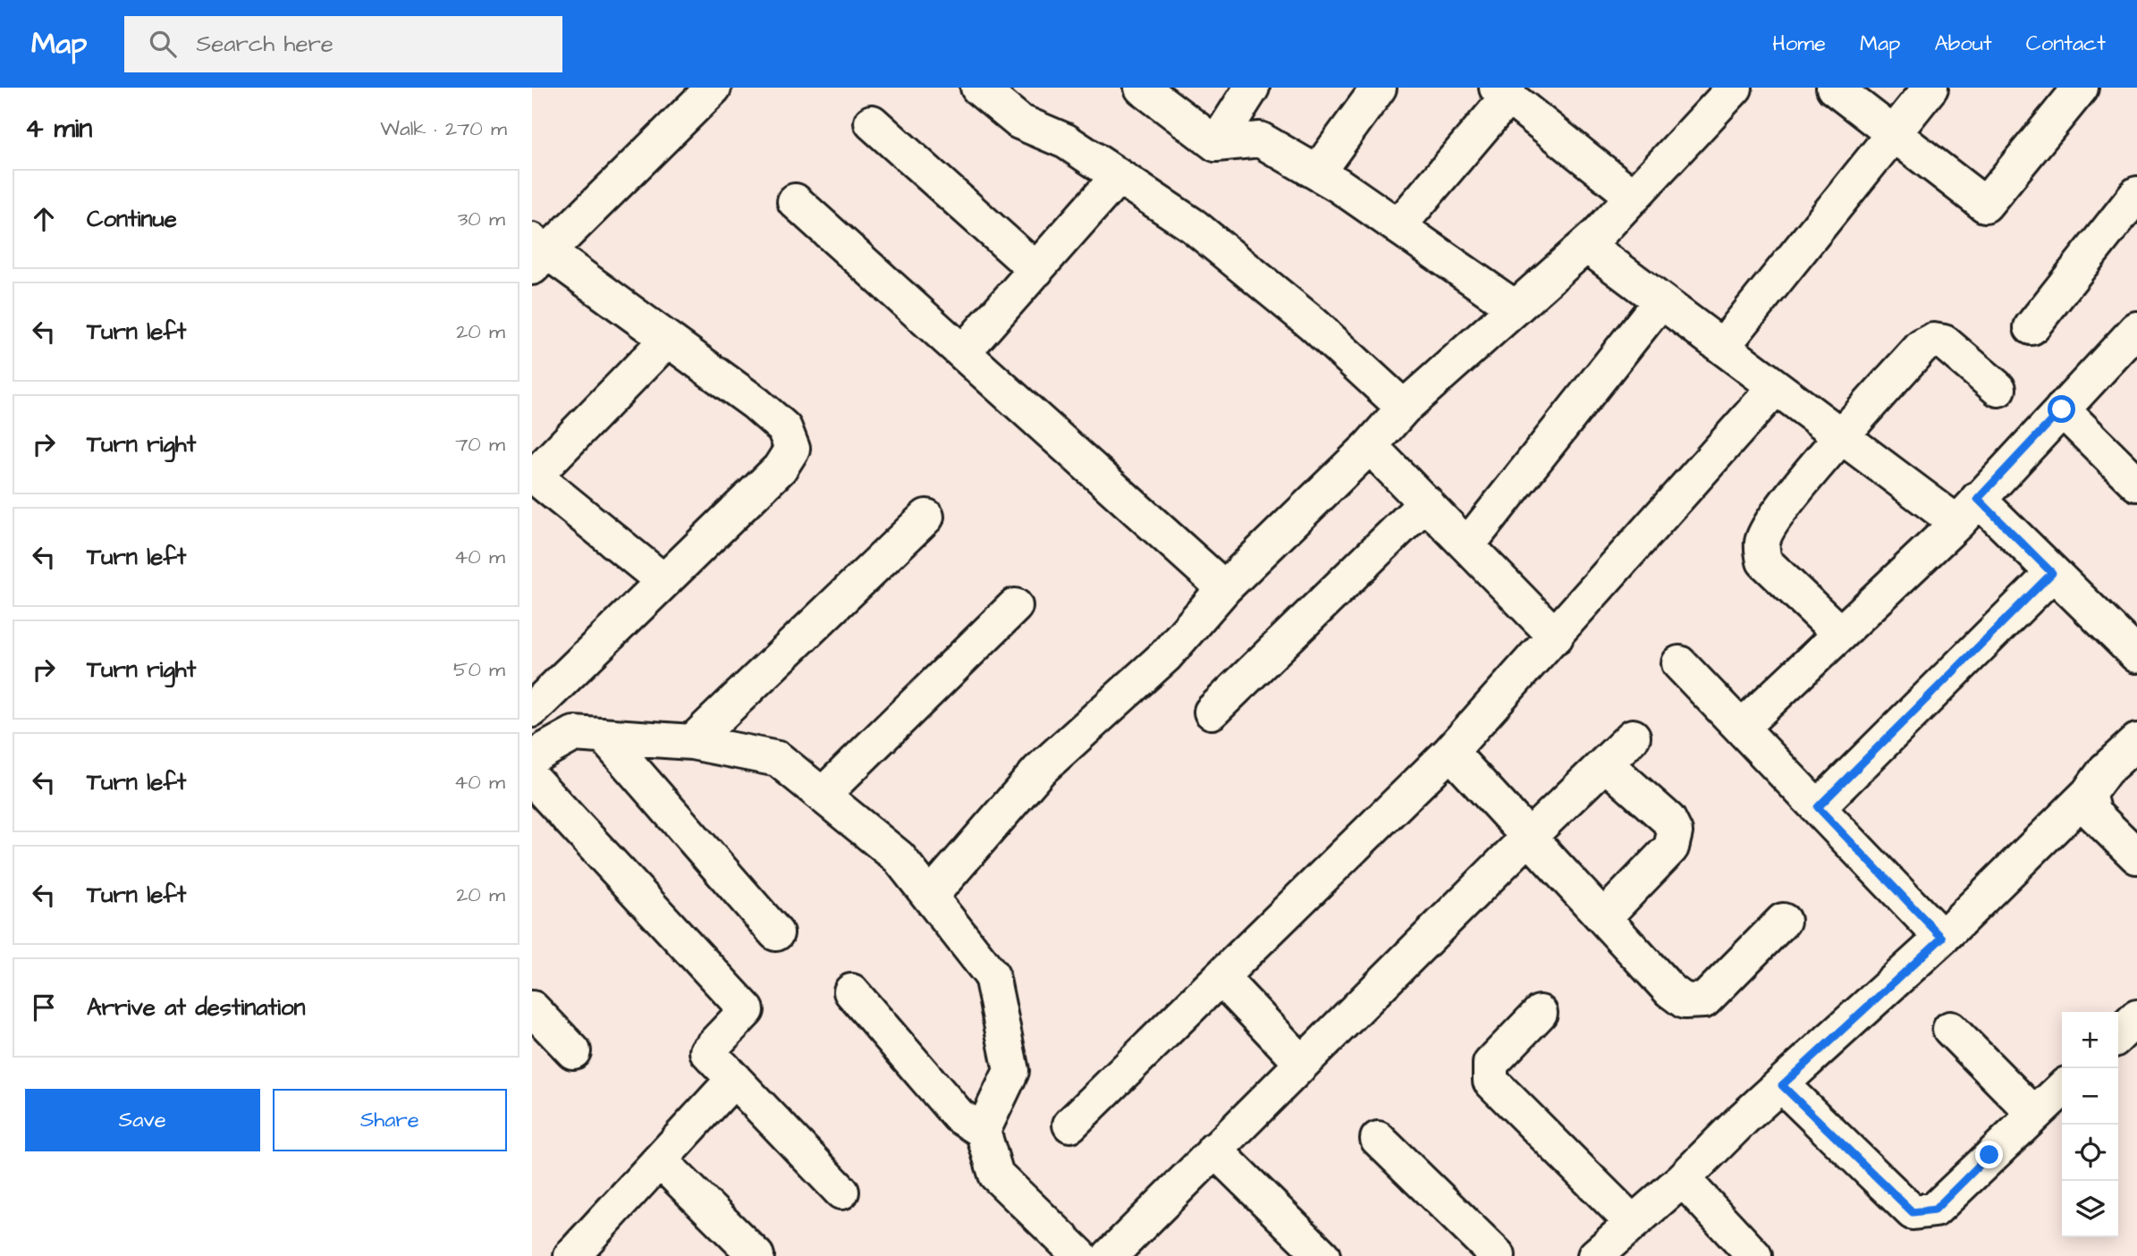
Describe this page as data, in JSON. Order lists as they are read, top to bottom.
{
  "page": {
    "header": "Map",
    "search": "Search here",
    "nav": [
      "Home",
      "Map",
      "About",
      "Contact"
    ],
    "heading": ["4 min", "Walk · 270 m"],
    "list": [
      ["Continue", "30 m"],
      ["Turn left", "20 m"],
      ["Turn right", "70 m"],
      ["Turn left", "40 m"],
      ["Turn right", "50 m"],
      ["Turn left", "40 m"],
      ["Turn left", "20 m"],
      "Arrive at destination"
    ],
    "map_buttons": ["+", "−"],
    "buttons": ["Save", "Share"]
  }
}
